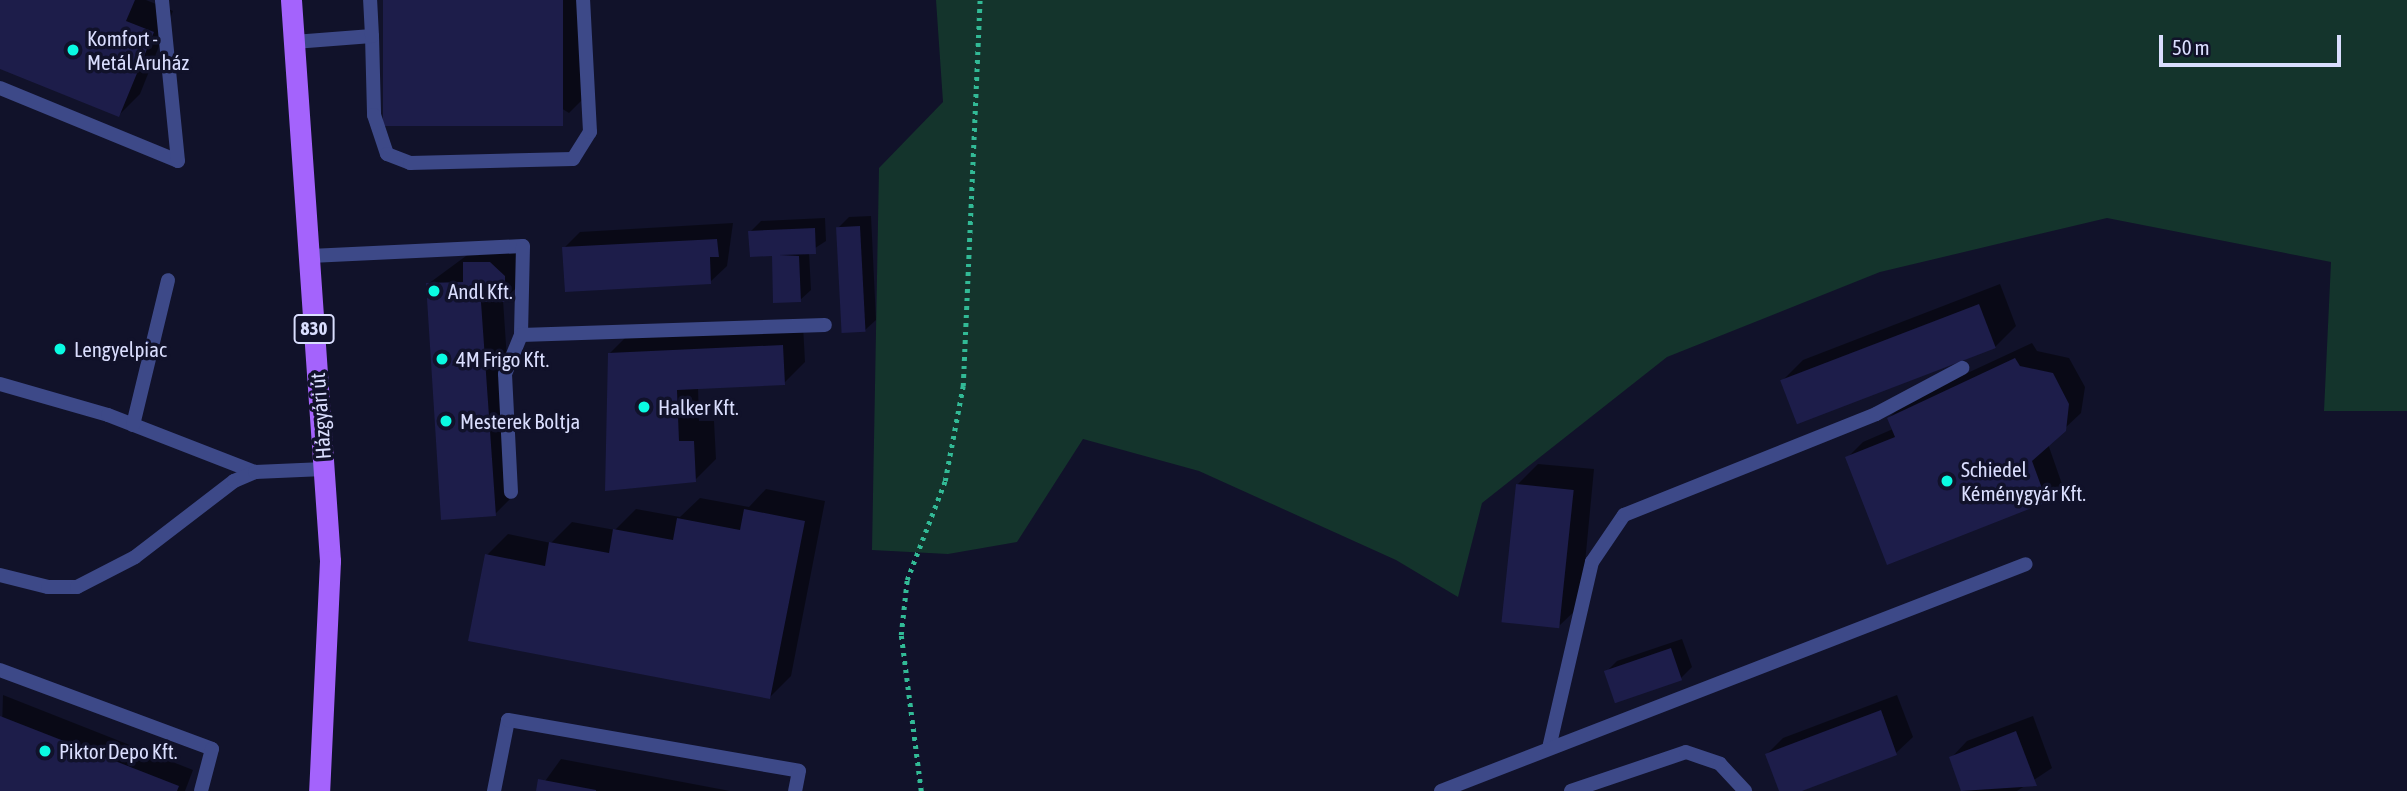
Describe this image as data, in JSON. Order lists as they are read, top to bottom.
{
  "streets": {
    "main road": ["830", "Házgyári út"]
  },
  "places": [
    "Komfort - Metál Áruház",
    "Andl Kft.",
    "Lengyelpiac",
    "4M Frigo Kft.",
    "Halker Kft.",
    "Mesterek Boltja",
    "Schiedel Kéménygyár Kft.",
    "Piktor Depo Kft."
  ],
  "scale_bar": "50 m"
}
